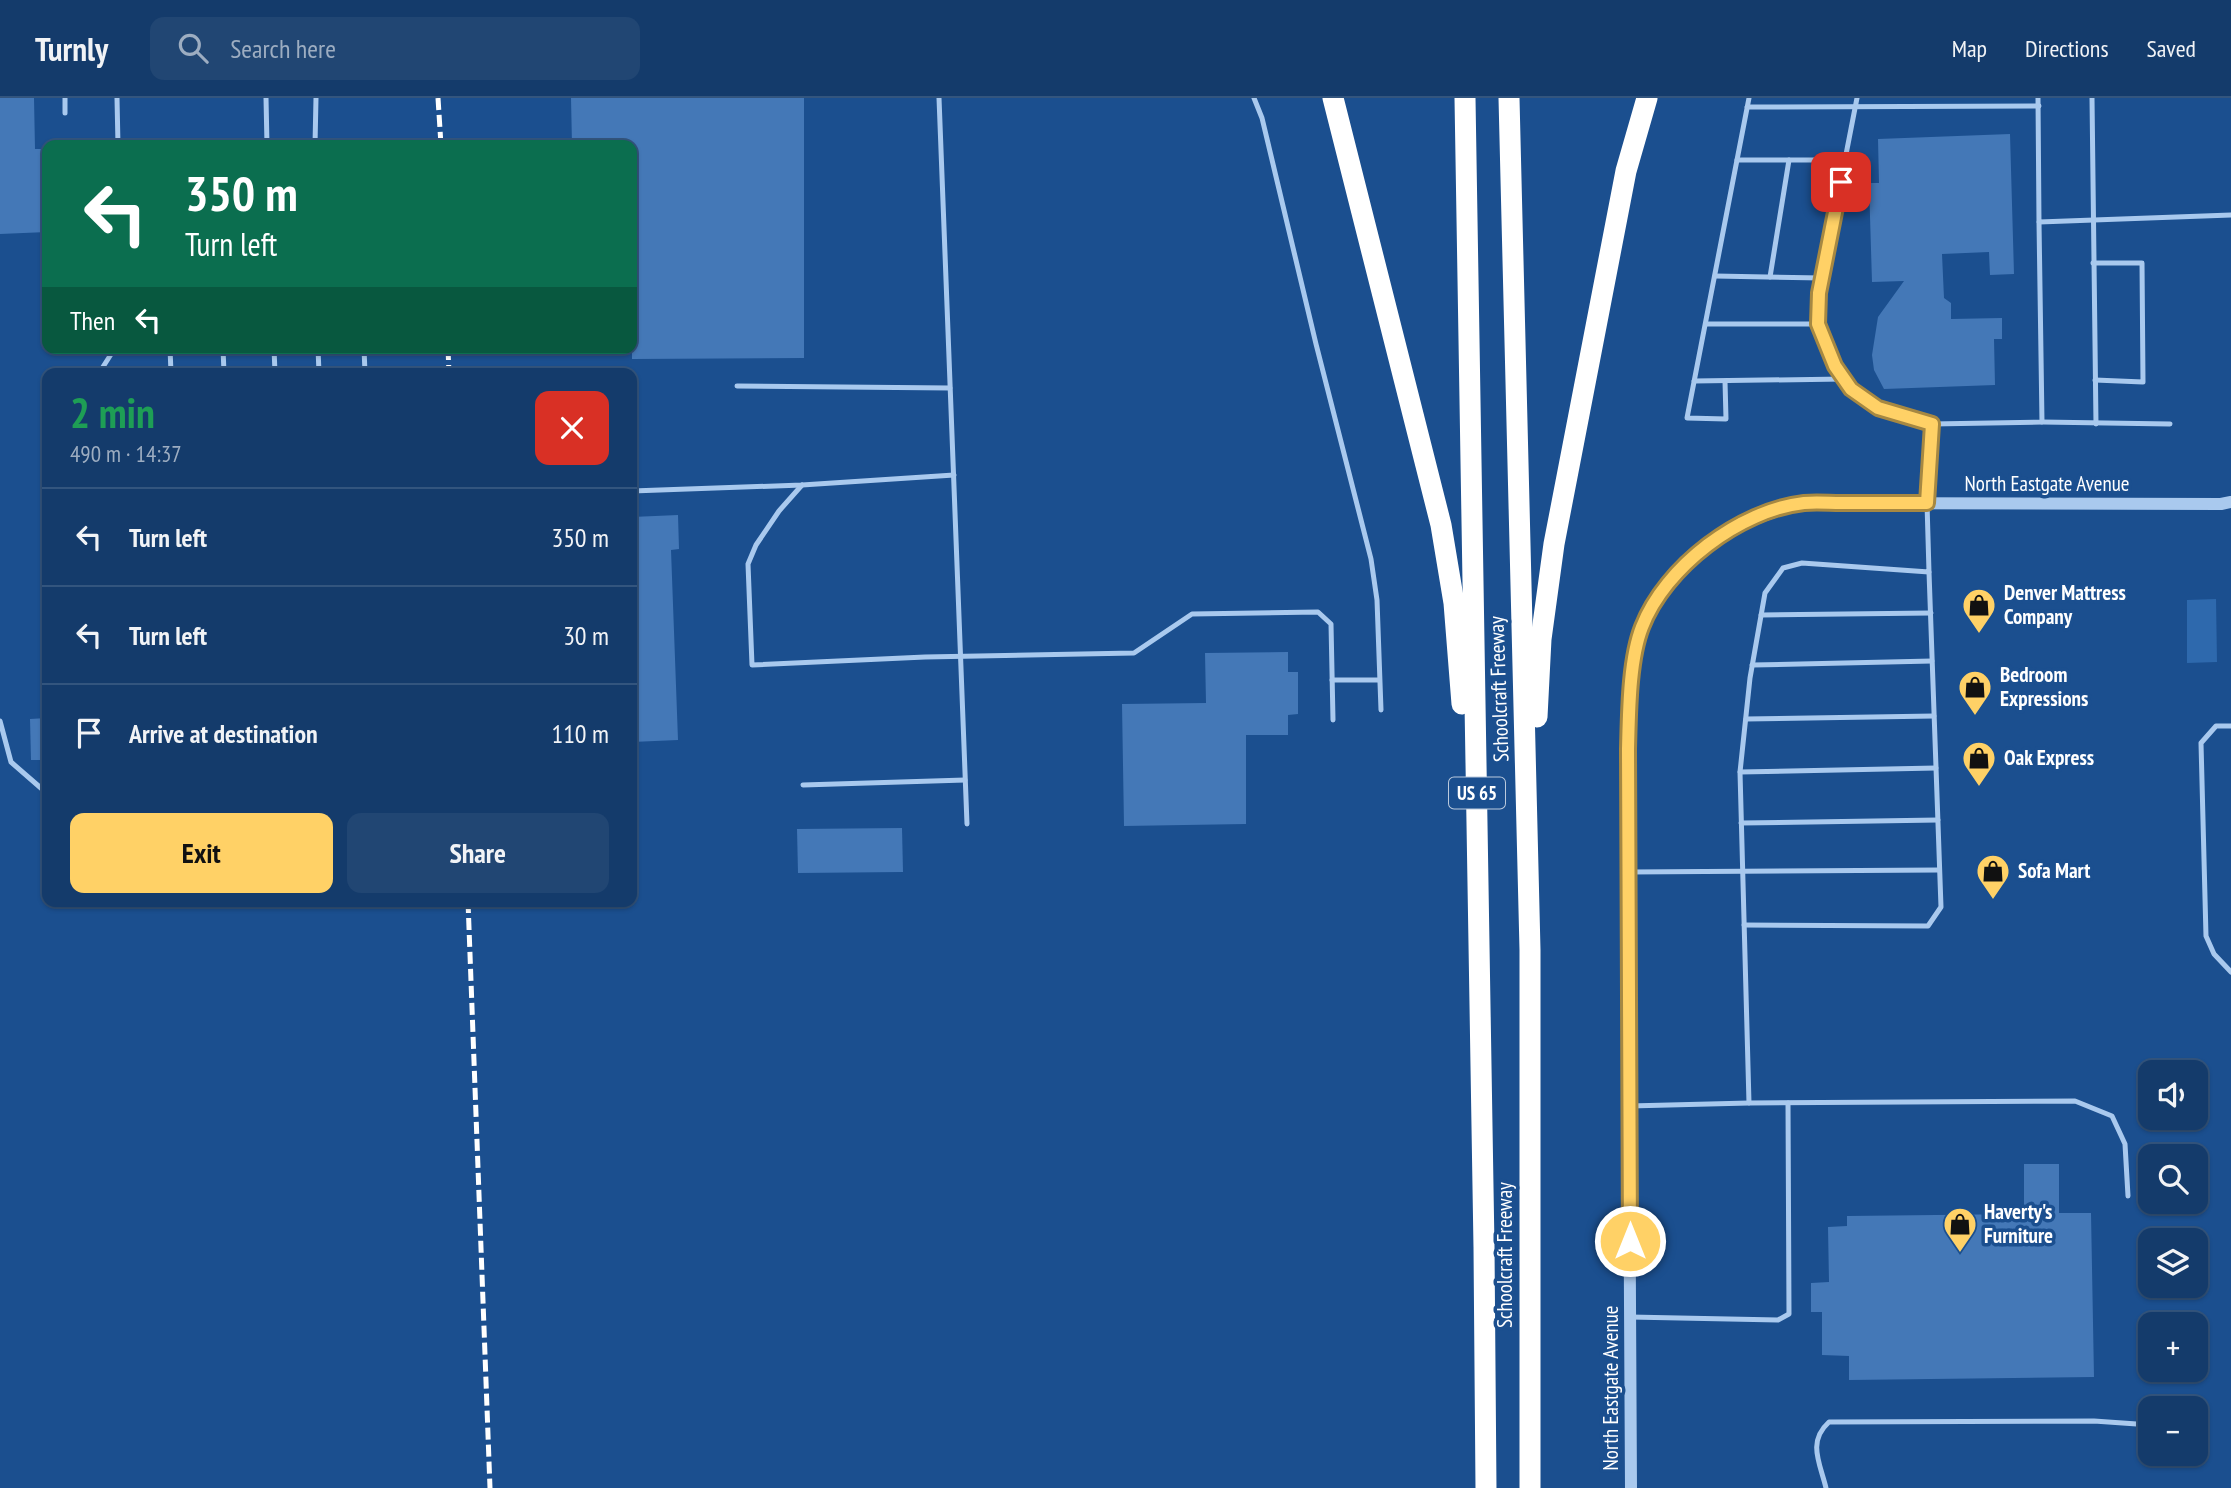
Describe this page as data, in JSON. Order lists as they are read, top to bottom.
{
  "streets": {
    "highway": ["Schoolcraft Freeway", "US 65"],
    "street": ["North Eastgate Avenue"]
  },
  "places": {
    "shop": [
      "Denver Mattress Company",
      "Bedroom Expressions",
      "Oak Express",
      "Sofa Mart",
      "Haverty's Furniture"
    ]
  },
  "page": {
    "header": "Turnly",
    "search": "Search here",
    "nav": ["Map", "Directions", "Saved"],
    "turn": ["350 m", "Turn left"],
    "then": "Then",
    "heading": ["2 min", "490 m · 14:37"],
    "list": [
      {
        "name": "Turn left",
        "value": "350 m"
      },
      {
        "name": "Turn left",
        "value": "30 m"
      },
      {
        "name": "Arrive at destination",
        "value": "110 m"
      }
    ],
    "buttons": ["Exit", "Share"],
    "map_buttons": ["+", "−"]
  }
}
